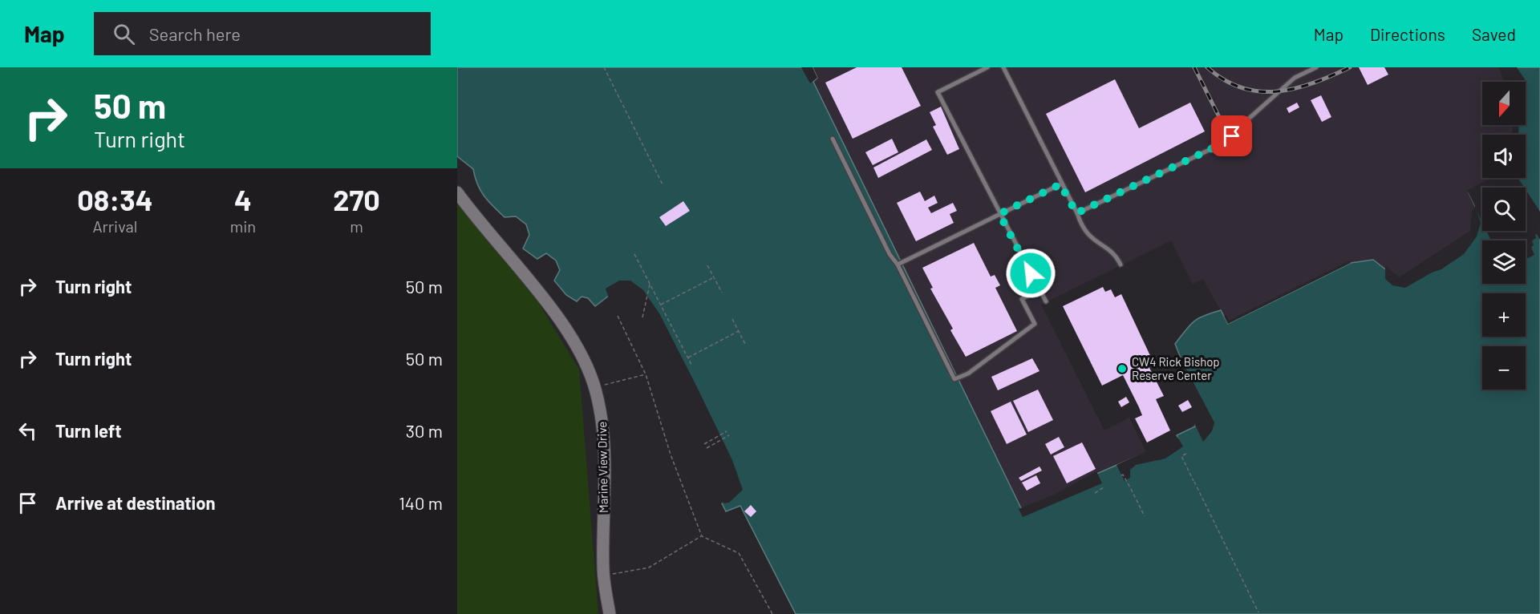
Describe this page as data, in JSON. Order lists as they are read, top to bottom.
{
  "streets": {
    "main road": ["Marine View Drive"]
  },
  "places": ["CW4 Rick Bishop Reserve Center"],
  "north": "bottom",
  "page": {
    "header": "Map",
    "search": "Search here",
    "nav": ["Map", "Directions", "Saved"],
    "turn": ["50 m", "Turn right"],
    "map_buttons": ["+", "−"],
    "eta": [
      "08:34",
      "Arrival",
      "4",
      "min",
      "270",
      "m"
    ],
    "list": [
      {
        "name": "Turn right",
        "value": "50 m"
      },
      {
        "name": "Turn right",
        "value": "50 m"
      },
      {
        "name": "Turn left",
        "value": "30 m"
      },
      {
        "name": "Arrive at destination",
        "value": "140 m"
      }
    ]
  }
}
